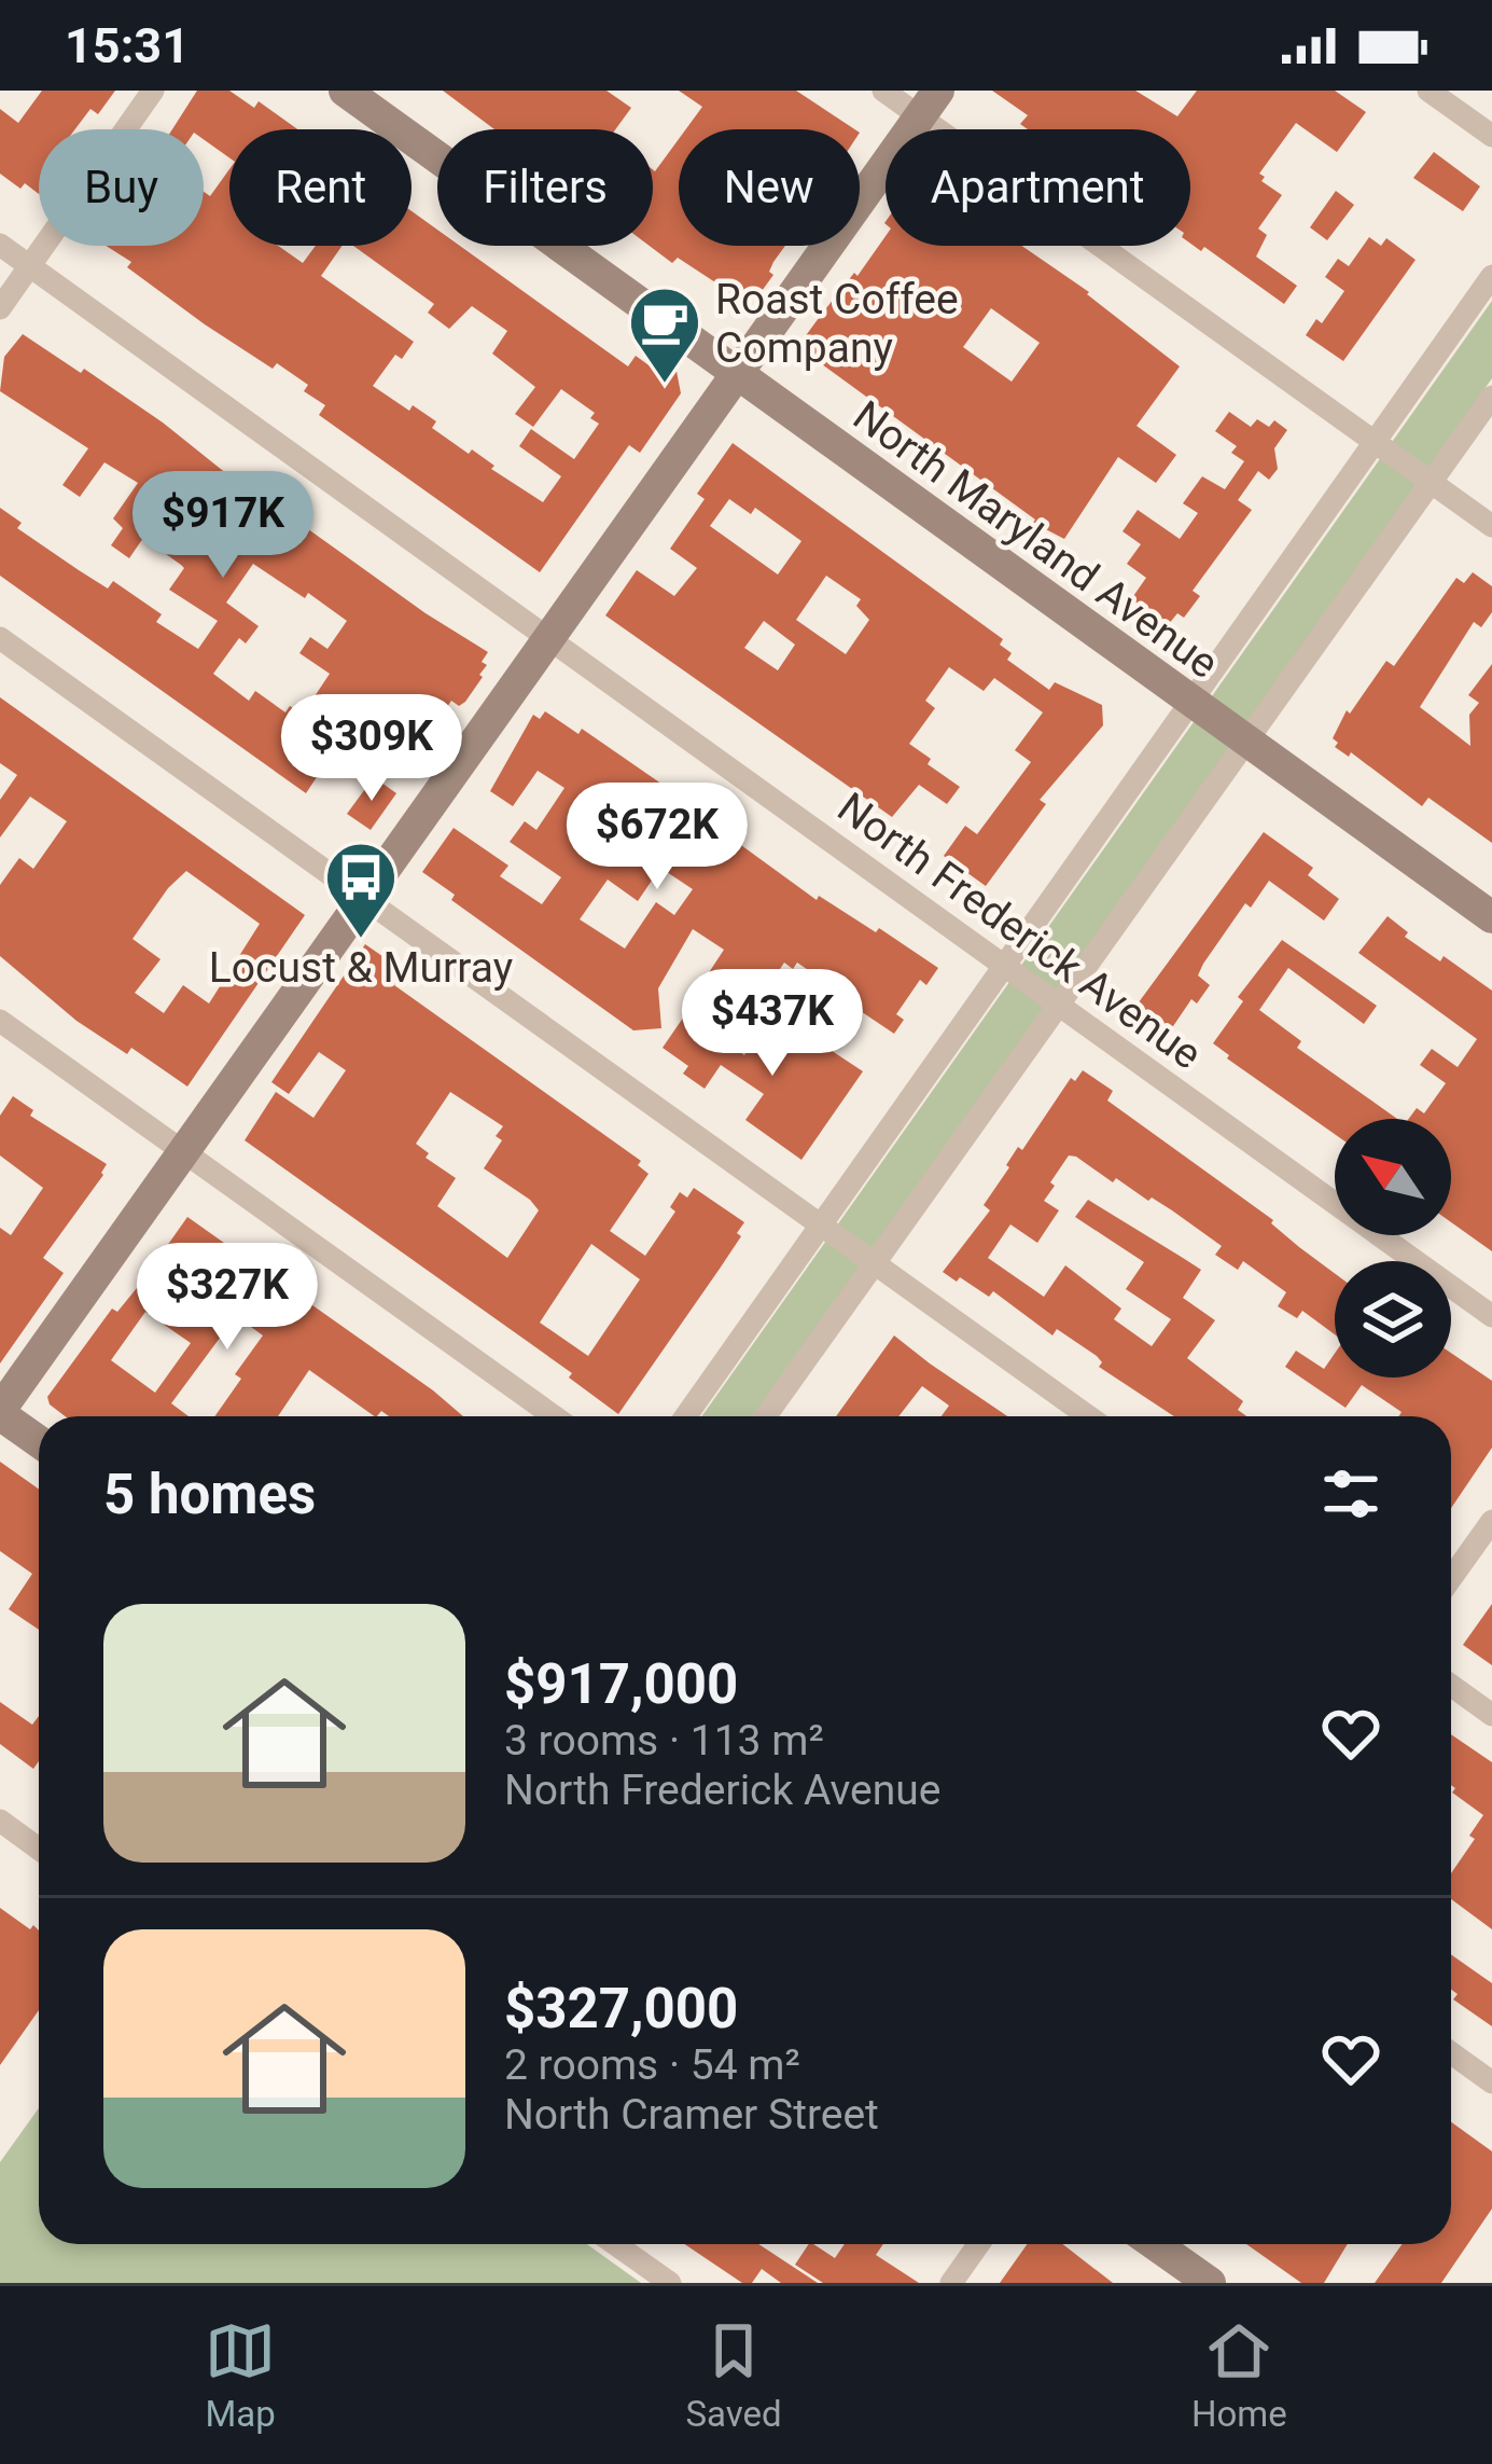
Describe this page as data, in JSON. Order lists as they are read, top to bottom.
{
  "streets": {
    "main road": ["North Maryland Avenue"],
    "street": ["North Frederick Avenue"]
  },
  "places": {
    "cafe": ["Roast Coffee Company"],
    "bus stop": ["Locust & Murray"]
  },
  "north": "top left",
  "page": {
    "status": "15:31",
    "chip": [
      "Buy",
      "Rent",
      "Filters",
      "New",
      "Apartment"
    ],
    "price": [
      "$917K",
      "$309K",
      "$672K",
      "$437K",
      "$327K"
    ],
    "heading": "5 homes",
    "list": [
      {
        "name": "$917,000",
        "note": "3 rooms · 113 m² · North Frederick Avenue"
      },
      {
        "name": "$327,000",
        "note": "2 rooms · 54 m² · North Cramer Street"
      }
    ],
    "tabs": ["Map", "Saved", "Home"]
  }
}
